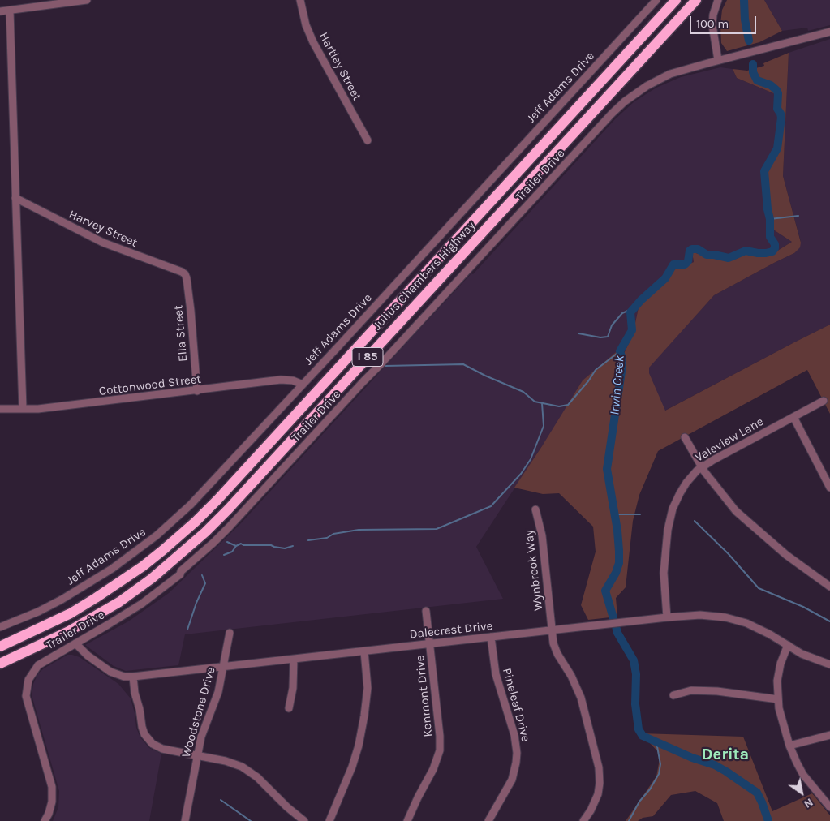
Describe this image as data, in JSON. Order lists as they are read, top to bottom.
{
  "streets": {
    "highway": ["Julius Chambers Highway", "I 85"],
    "street": [
      "Hartley Street",
      "Jeff Adams Drive",
      "Trailer Drive",
      "Harvey Street",
      "Ella Street",
      "Cottonwood Street",
      "Valeview Lane",
      "Wynbrook Way",
      "Dalecrest Drive",
      "Kenmont Drive",
      "Pineleaf Drive",
      "Woodstone Drive"
    ]
  },
  "crossings": [
    ["Jeff Adams Drive", "Cottonwood Street"],
    ["Trailer Drive", "Dalecrest Drive"],
    ["Harvey Street", "Ella Street"],
    ["Ella Street", "Cottonwood Street"],
    ["Valeview Lane", "Dalecrest Drive"],
    ["Wynbrook Way", "Dalecrest Drive"],
    ["Dalecrest Drive", "Kenmont Drive"],
    ["Dalecrest Drive", "Pineleaf Drive"],
    ["Dalecrest Drive", "Woodstone Drive"]
  ],
  "districts": ["Derita"],
  "water": ["Irwin Creek"],
  "scale_bar": "100 m",
  "north": "bottom right"
}
